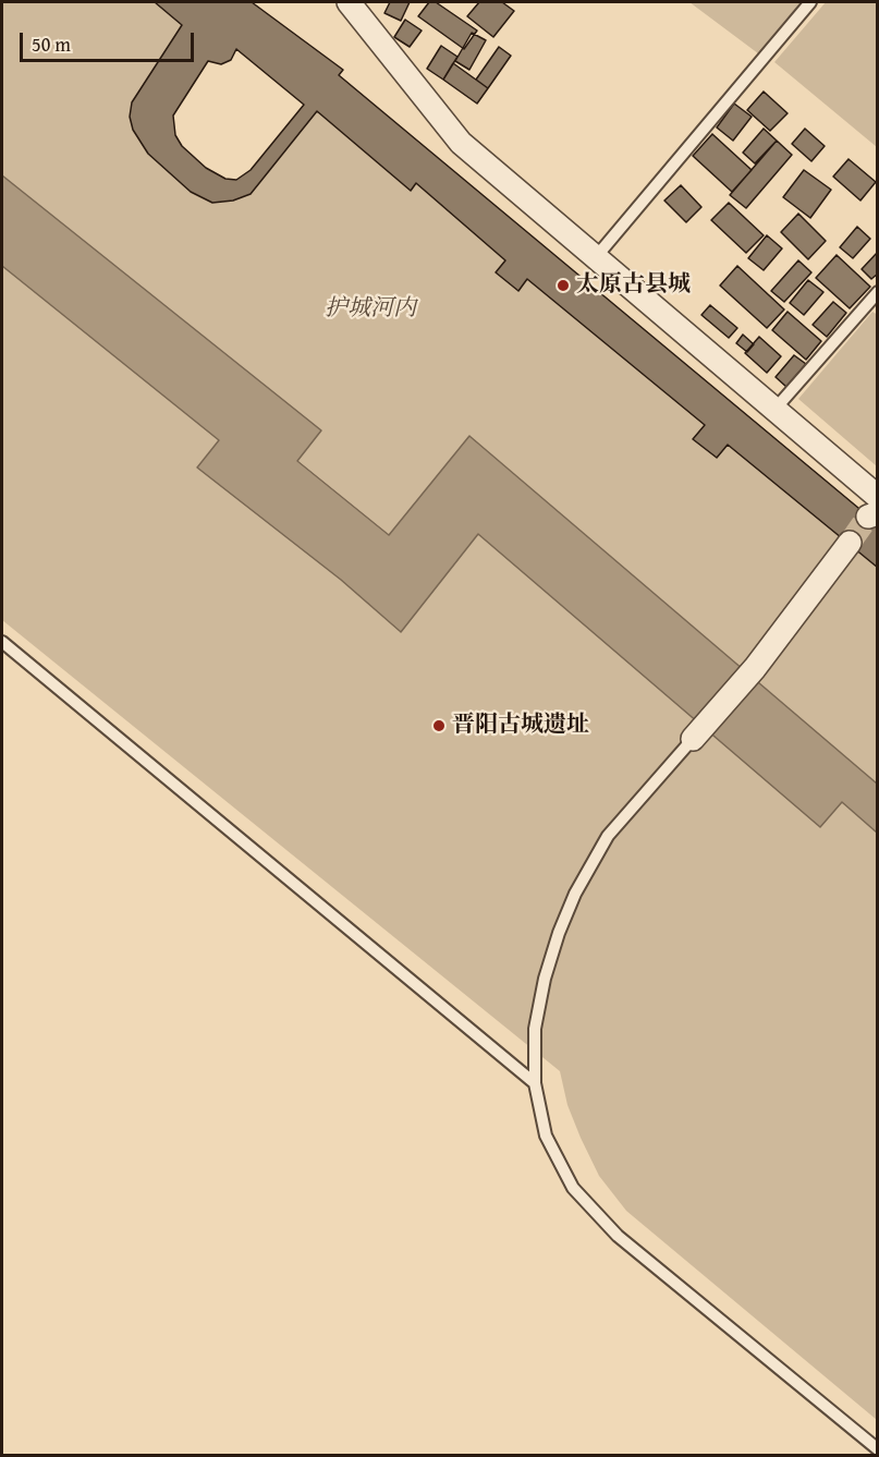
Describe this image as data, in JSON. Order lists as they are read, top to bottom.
{
  "parks": ["护城河内"],
  "places": ["太原古县城", "晋阳古城遗址"],
  "scale_bar": "50 m"
}
